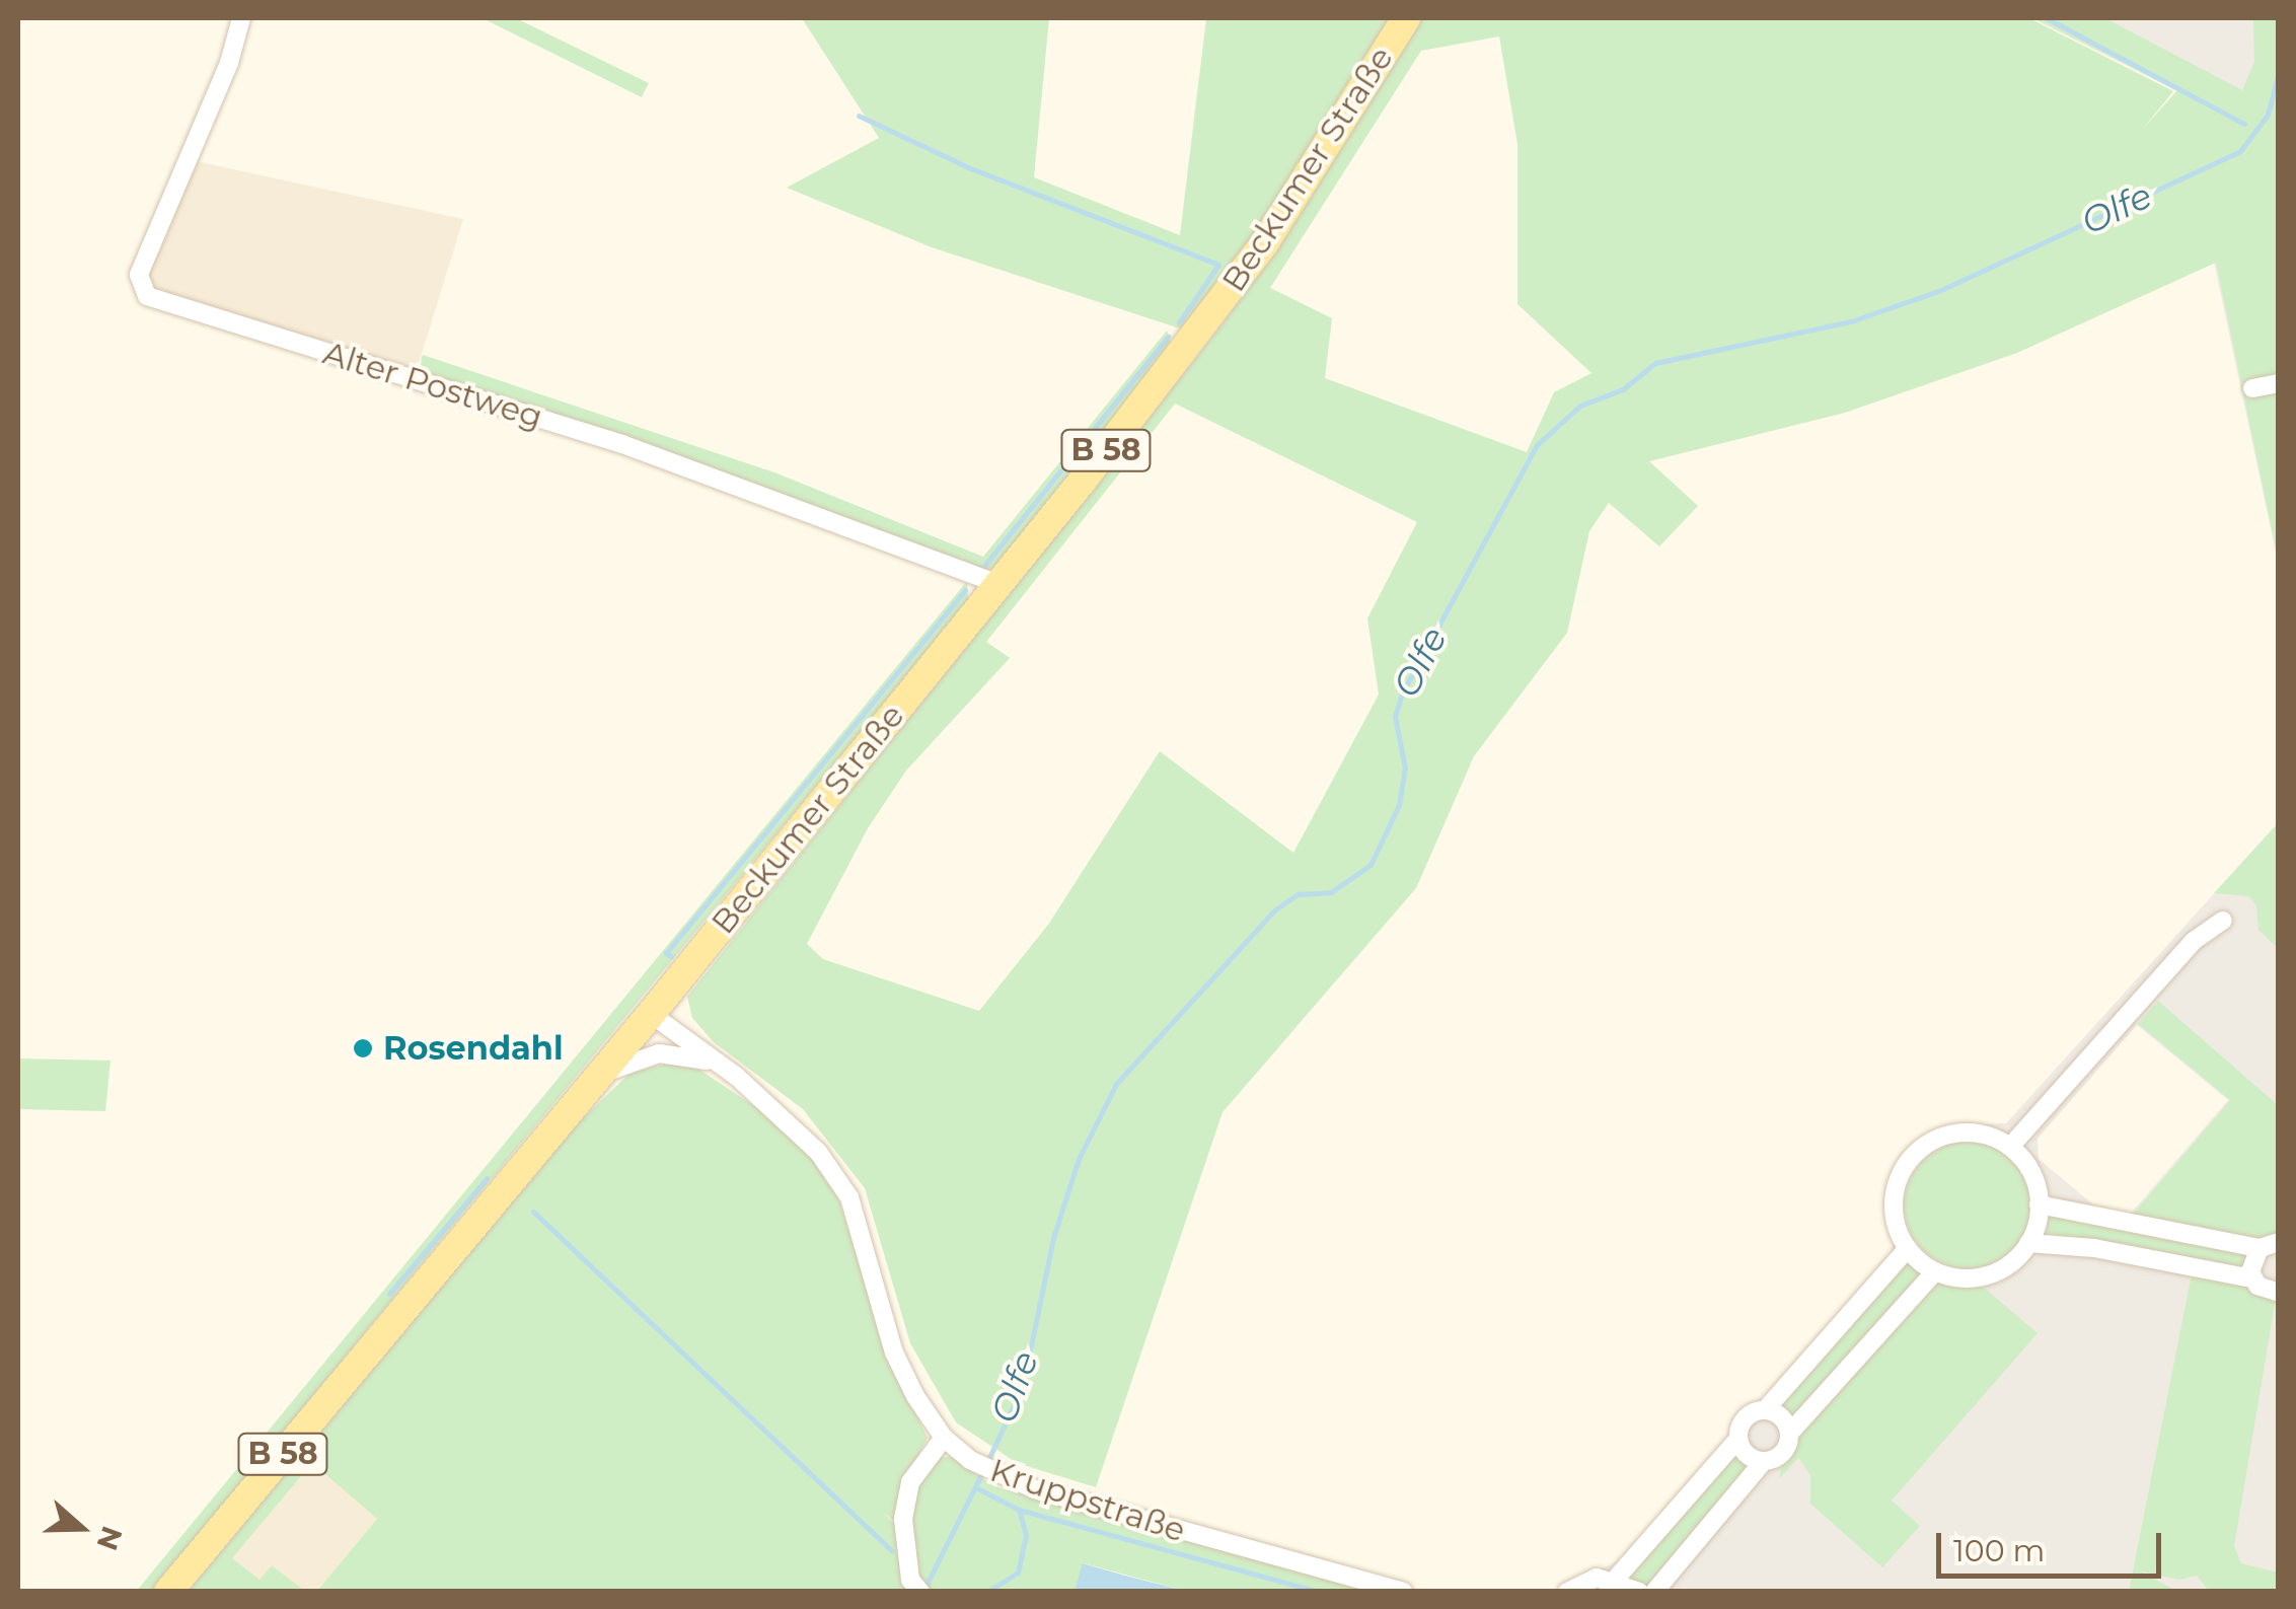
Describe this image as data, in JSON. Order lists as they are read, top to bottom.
{
  "streets": {
    "main road": ["Beckumer Straße", "B 58"],
    "street": ["Alter Postweg", "Kruppstraße"]
  },
  "crossings": [
    ["Beckumer Straße", "Alter Postweg"],
    ["Beckumer Straße", "Kruppstraße"]
  ],
  "water": ["Olfe"],
  "places": ["Rosendahl"],
  "scale_bar": "100 m",
  "north": "right"
}
